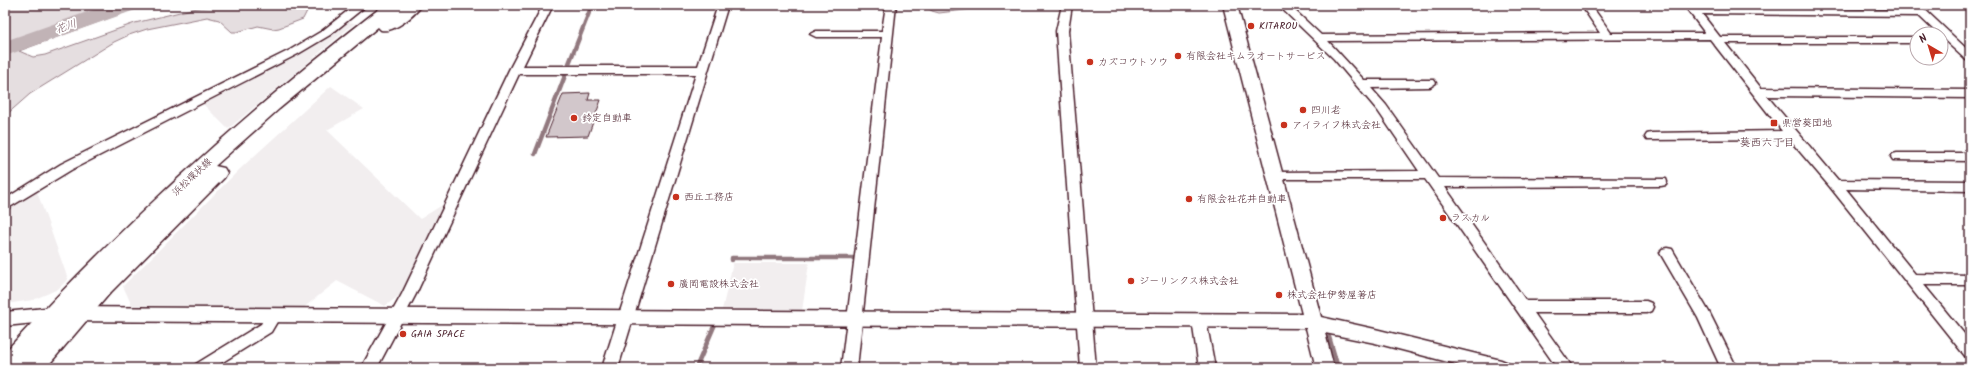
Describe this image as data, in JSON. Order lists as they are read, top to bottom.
{
  "streets": {
    "main road": ["浜松環状線"]
  },
  "districts": ["葵西六丁目"],
  "water": ["花川"],
  "places": {
    "other": [
      "KITAROU",
      "有限会社キムラオートサービス",
      "カズコウトソウ",
      "四川老",
      "鈴定自動車",
      "アイライフ株式会社",
      "西丘工務店",
      "有限会社花井自動車",
      "ラスカル",
      "ジーリンクス株式会社",
      "廣岡電設株式会社",
      "株式会社伊勢屋箸店",
      "GAIA SPACE"
    ],
    "transit": ["県営葵団地"]
  },
  "north": "top left"
}
